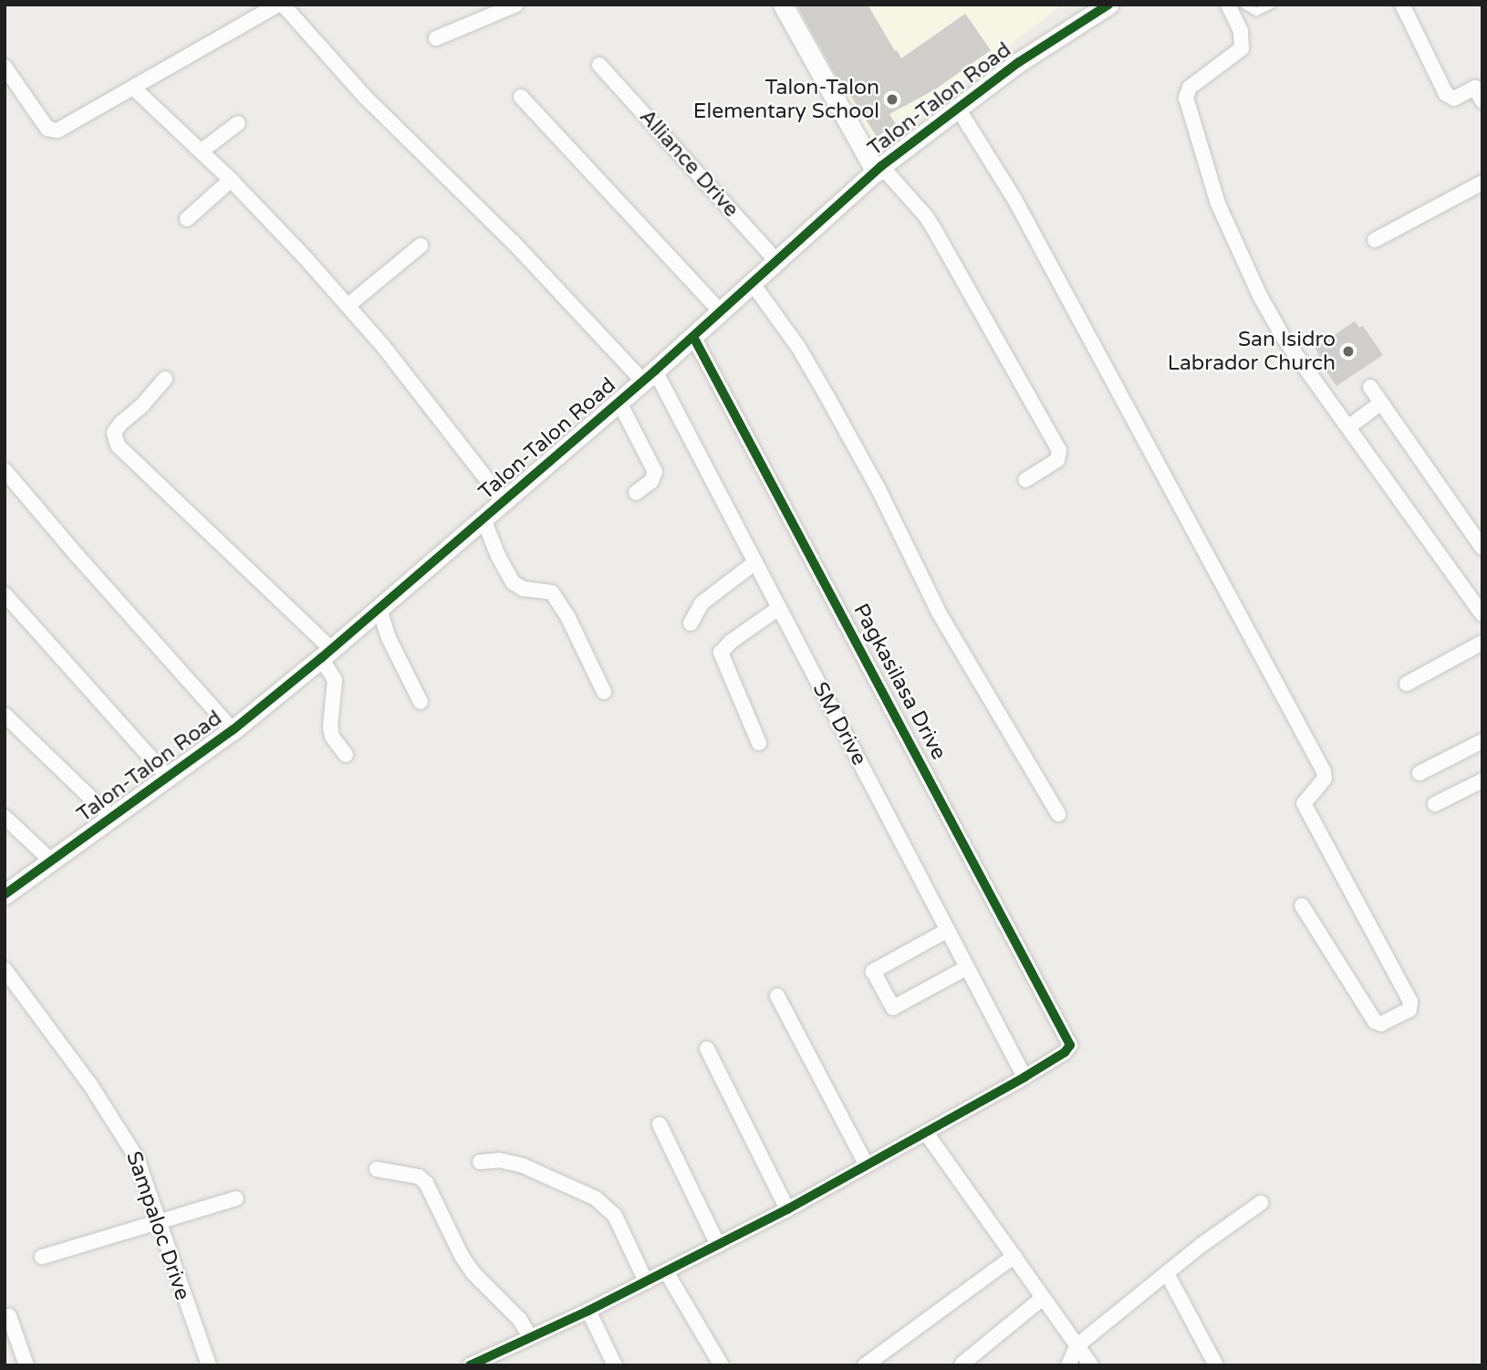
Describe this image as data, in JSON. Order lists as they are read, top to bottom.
{
  "streets": {
    "street": [
      "Talon-Talon Road",
      "Alliance Drive",
      "Pagkasilasa Drive",
      "SM Drive",
      "Sampaloc Drive"
    ]
  },
  "crossings": [
    ["Talon-Talon Road", "Alliance Drive"],
    ["Talon-Talon Road", "Pagkasilasa Drive"],
    ["Talon-Talon Road", "SM Drive"],
    ["Pagkasilasa Drive", "SM Drive"]
  ],
  "places": ["Talon-Talon Elementary School", "San Isidro Labrador Church"]
}
